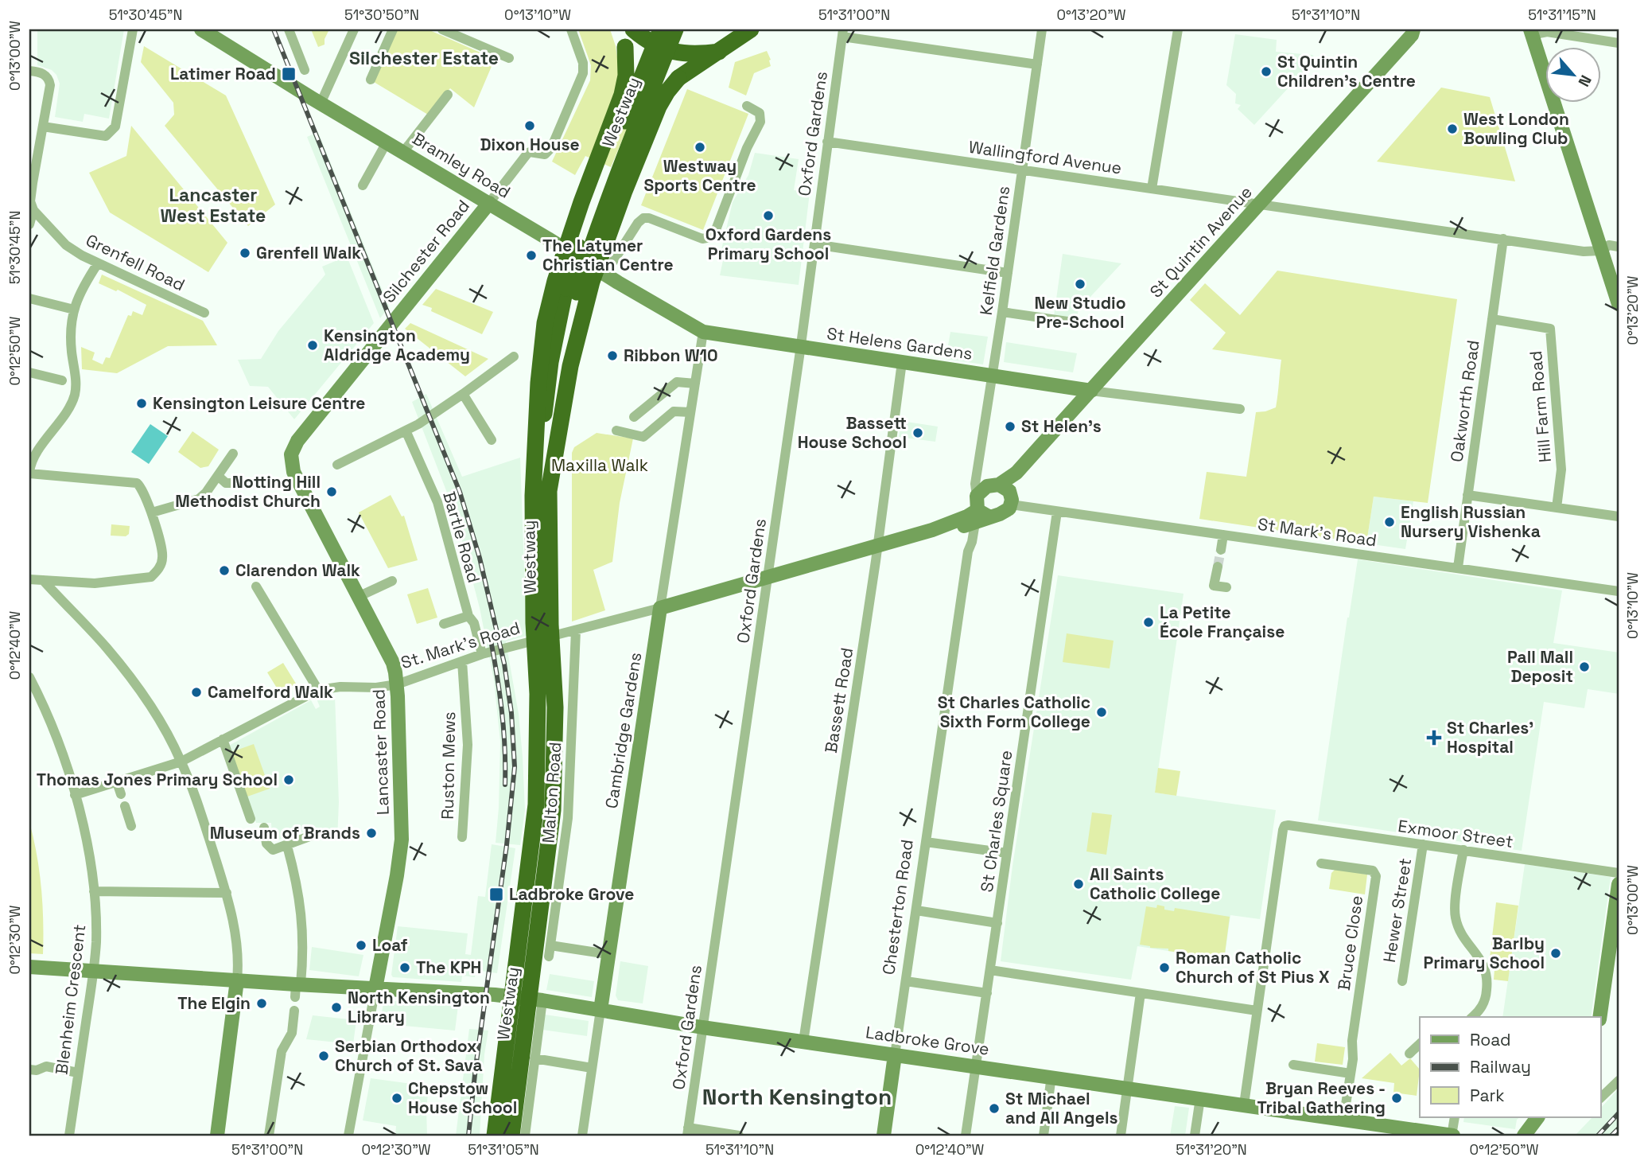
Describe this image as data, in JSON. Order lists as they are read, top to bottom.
{
  "streets": {
    "highway": ["Westway"],
    "main road": [
      "Bramley Road",
      "St Quintin Avenue",
      "Silchester Road",
      "St Helens Gardens",
      "St. Mark's Road",
      "Cambridge Gardens",
      "Lancaster Road",
      "Chesterton Road",
      "Ladbroke Grove"
    ],
    "street": [
      "Oxford Gardens",
      "Wallingford Avenue",
      "Kelfield Gardens",
      "Grenfell Road",
      "Oakworth Road",
      "Hill Farm Road",
      "St Mark's Road",
      "Bartle Road",
      "Bassett Road",
      "Ruston Mews",
      "Malton Road",
      "St Charles Square",
      "Exmoor Street",
      "Hewer Street",
      "Bruce Close",
      "Blenheim Crescent"
    ]
  },
  "crossings": [
    ["Oxford Gardens", "Wallingford Avenue"],
    ["Oxford Gardens", "St Helens Gardens"],
    ["Oxford Gardens", "St. Mark's Road"],
    ["Oxford Gardens", "Ladbroke Grove"],
    ["Wallingford Avenue", "St Quintin Avenue"],
    ["Wallingford Avenue", "Kelfield Gardens"],
    ["Wallingford Avenue", "Oakworth Road"],
    ["Bramley Road", "Silchester Road"],
    ["Bramley Road", "St Helens Gardens"],
    ["Bramley Road", "Cambridge Gardens"],
    ["St Quintin Avenue", "Kelfield Gardens"],
    ["St Quintin Avenue", "St Helens Gardens"],
    ["St Quintin Avenue", "St Mark's Road"],
    ["St Quintin Avenue", "St. Mark's Road"],
    ["St Quintin Avenue", "Chesterton Road"],
    ["Kelfield Gardens", "St Helens Gardens"],
    ["Kelfield Gardens", "St Mark's Road"],
    ["Kelfield Gardens", "St. Mark's Road"],
    ["Kelfield Gardens", "Chesterton Road"],
    ["Silchester Road", "Lancaster Road"],
    ["St Helens Gardens", "Bassett Road"],
    ["St Helens Gardens", "Cambridge Gardens"],
    ["Oakworth Road", "Hill Farm Road"],
    ["Oakworth Road", "St Mark's Road"],
    ["St Mark's Road", "St. Mark's Road"],
    ["St Mark's Road", "St Charles Square"],
    ["St Mark's Road", "Chesterton Road"],
    ["Bartle Road", "St. Mark's Road"],
    ["St. Mark's Road", "Bassett Road"],
    ["St. Mark's Road", "Cambridge Gardens"],
    ["St. Mark's Road", "Lancaster Road"],
    ["St. Mark's Road", "Ruston Mews"],
    ["St. Mark's Road", "Malton Road"],
    ["St. Mark's Road", "Chesterton Road"],
    ["St. Mark's Road", "Blenheim Crescent"],
    ["Bassett Road", "Ladbroke Grove"],
    ["Cambridge Gardens", "Ladbroke Grove"],
    ["Lancaster Road", "Ladbroke Grove"],
    ["St Charles Square", "Ladbroke Grove"],
    ["Exmoor Street", "Hewer Street"],
    ["Chesterton Road", "Ladbroke Grove"],
    ["Bruce Close", "Ladbroke Grove"],
    ["Blenheim Crescent", "Ladbroke Grove"]
  ],
  "districts": ["Silchester Estate", "Lancaster West Estate", "North Kensington"],
  "parks": ["Maxilla Walk"],
  "places": {
    "other": [
      "St Quintin Children's Centre",
      "Dixon House",
      "West London Bowling Club",
      "Westway Sports Centre",
      "Oxford Gardens Primary School",
      "Grenfell Walk",
      "The Latymer Christian Centre",
      "New Studio Pre-School",
      "Kensington Aldridge Academy",
      "Ribbon W10",
      "Kensington Leisure Centre",
      "St Helen's",
      "Bassett House School",
      "Notting Hill Methodist Church",
      "English Russian Nursery Vishenka",
      "Clarendon Walk",
      "La Petite École Française",
      "Pall Mall Deposit",
      "Camelford Walk",
      "St Charles Catholic Sixth Form College",
      "Thomas Jones Primary School",
      "Museum of Brands",
      "All Saints Catholic College",
      "Loaf",
      "Barlby Primary School",
      "The KPH",
      "Roman Catholic Church of St Pius X",
      "The Elgin",
      "North Kensington Library",
      "Serbian Orthodox Church of St. Sava",
      "Chepstow House School",
      "Bryan Reeves - Tribal Gathering",
      "St Michael and All Angels"
    ],
    "transit": ["Latimer Road", "Ladbroke Grove"],
    "health": ["St Charles' Hospital"]
  },
  "legend": ["Road", "Railway", "Park"],
  "north": "bottom right",
  "coordinates": [
    "51°30'45\"N",
    "51°30'50\"N",
    "0°13'10\"W",
    "51°31'00\"N",
    "0°13'20\"W",
    "51°31'10\"N",
    "51°31'15\"N",
    "0°13'00\"W",
    "0°12'50\"W",
    "0°12'40\"W",
    "0°12'30\"W",
    "51°31'05\"N",
    "51°31'20\"N"
  ]
}
